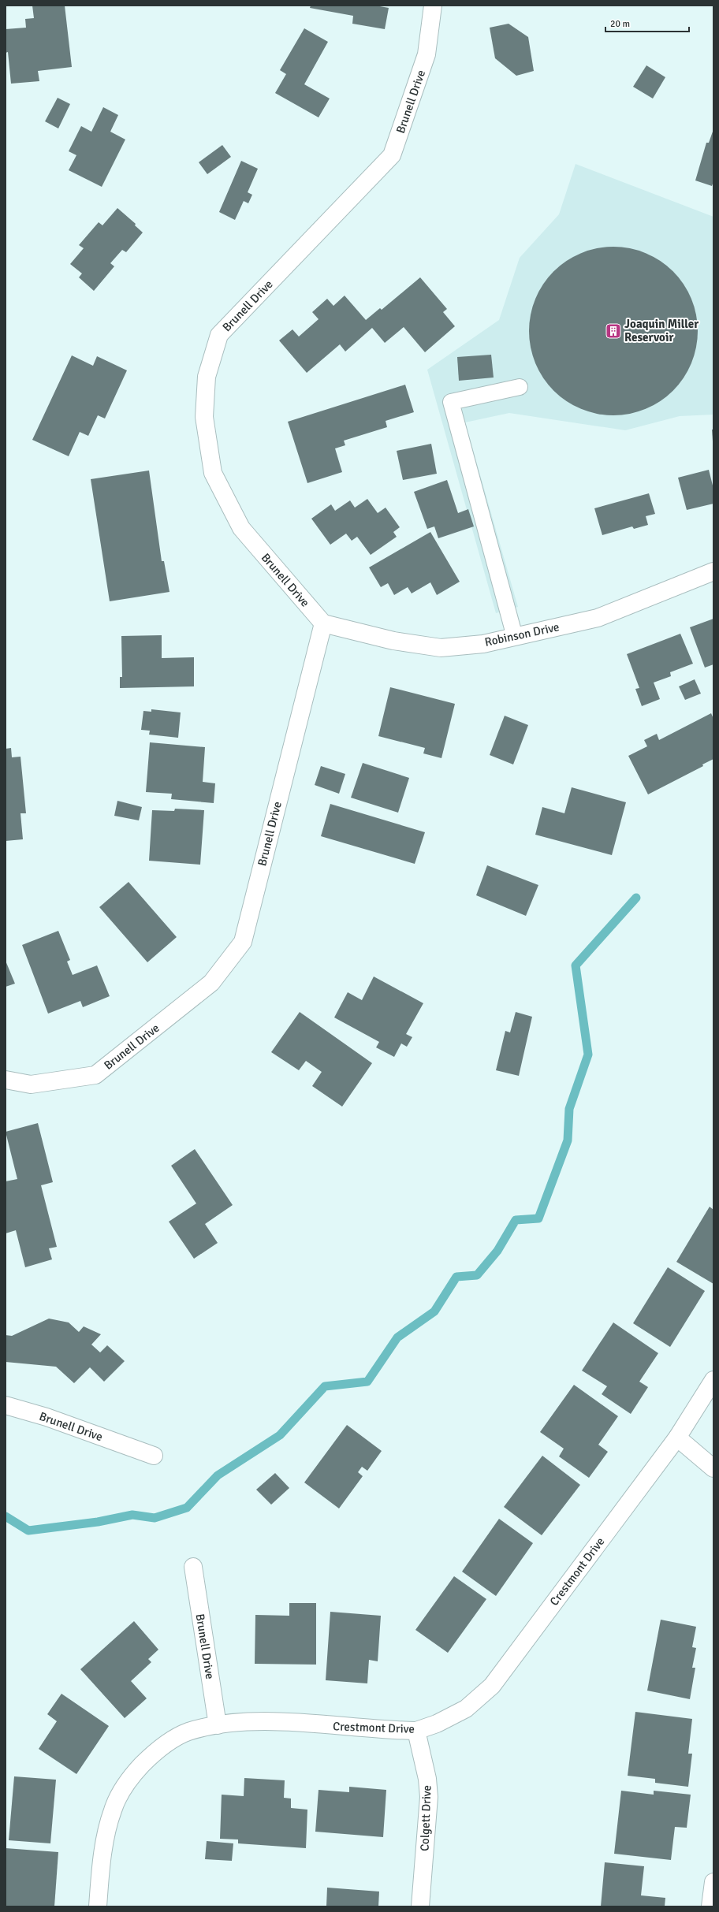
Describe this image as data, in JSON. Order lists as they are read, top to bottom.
{
  "streets": {
    "street": [
      "Brunell Drive",
      "Robinson Drive",
      "Crestmont Drive",
      "Colgett Drive"
    ]
  },
  "crossings": [
    ["Brunell Drive", "Robinson Drive"],
    ["Brunell Drive", "Crestmont Drive"],
    ["Crestmont Drive", "Colgett Drive"]
  ],
  "places": {
    "building": ["Joaquin Miller Reservoir"]
  },
  "scale_bar": "20 m"
}
